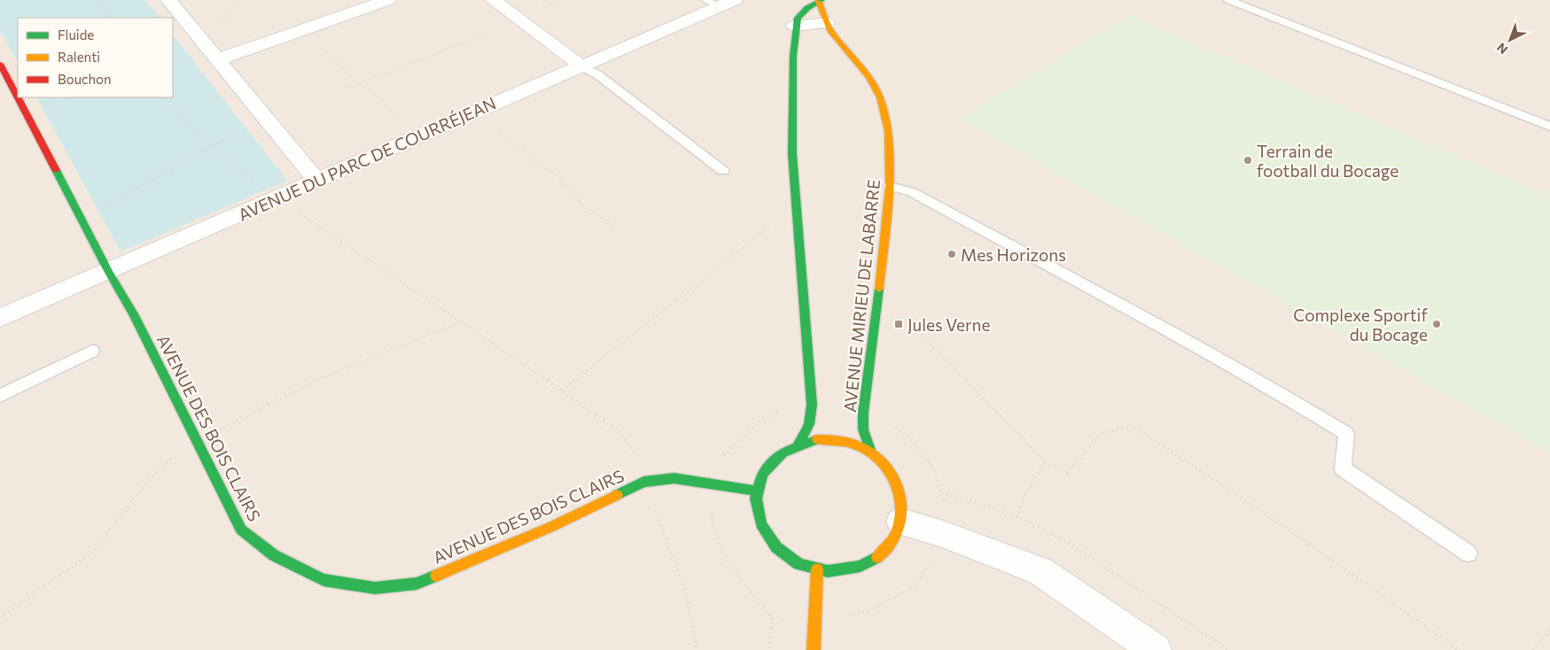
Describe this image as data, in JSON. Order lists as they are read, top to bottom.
{
  "streets": {
    "street": ["AVENUE DU PARC DE COURRÉJEAN", "AVENUE MIRIEU DE LABARRE", "AVENUE DES BOIS CLAIRS"]
  },
  "crossings": [
    ["AVENUE DU PARC DE COURRÉJEAN", "AVENUE DES BOIS CLAIRS"],
    ["AVENUE MIRIEU DE LABARRE", "AVENUE DES BOIS CLAIRS"]
  ],
  "places": {
    "other": ["Terrain de football du Bocage", "Mes Horizons", "Complexe Sportif du Bocage"],
    "transit": ["Jules Verne"]
  },
  "legend": ["Fluide", "Ralenti", "Bouchon"],
  "north": "bottom left"
}
